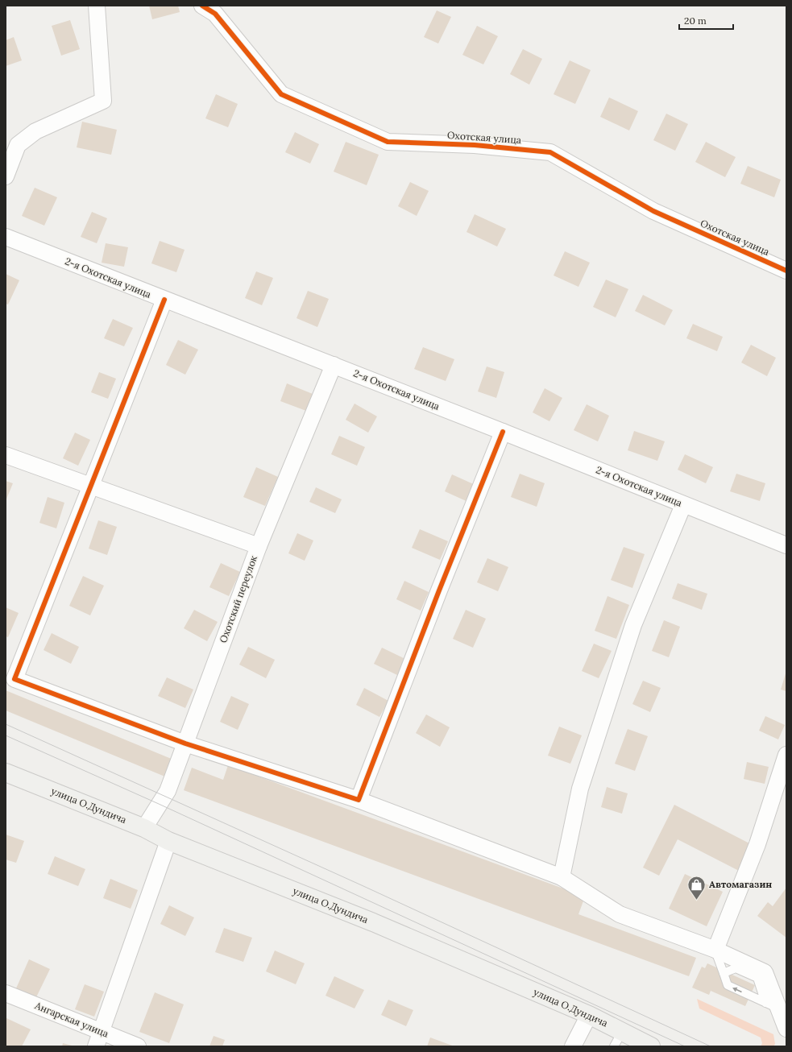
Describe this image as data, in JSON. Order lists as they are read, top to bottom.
{
  "streets": {
    "main road": ["улица О.Дундича"],
    "street": [
      "Охотская улица",
      "2-я Охотская улица",
      "Охотский переулок",
      "Ангарская улица"
    ]
  },
  "crossings": [
    ["Охотский переулок", "улица О.Дундича"]
  ],
  "places": {
    "shop": ["Автомагазин"]
  },
  "scale_bar": "20 m"
}
